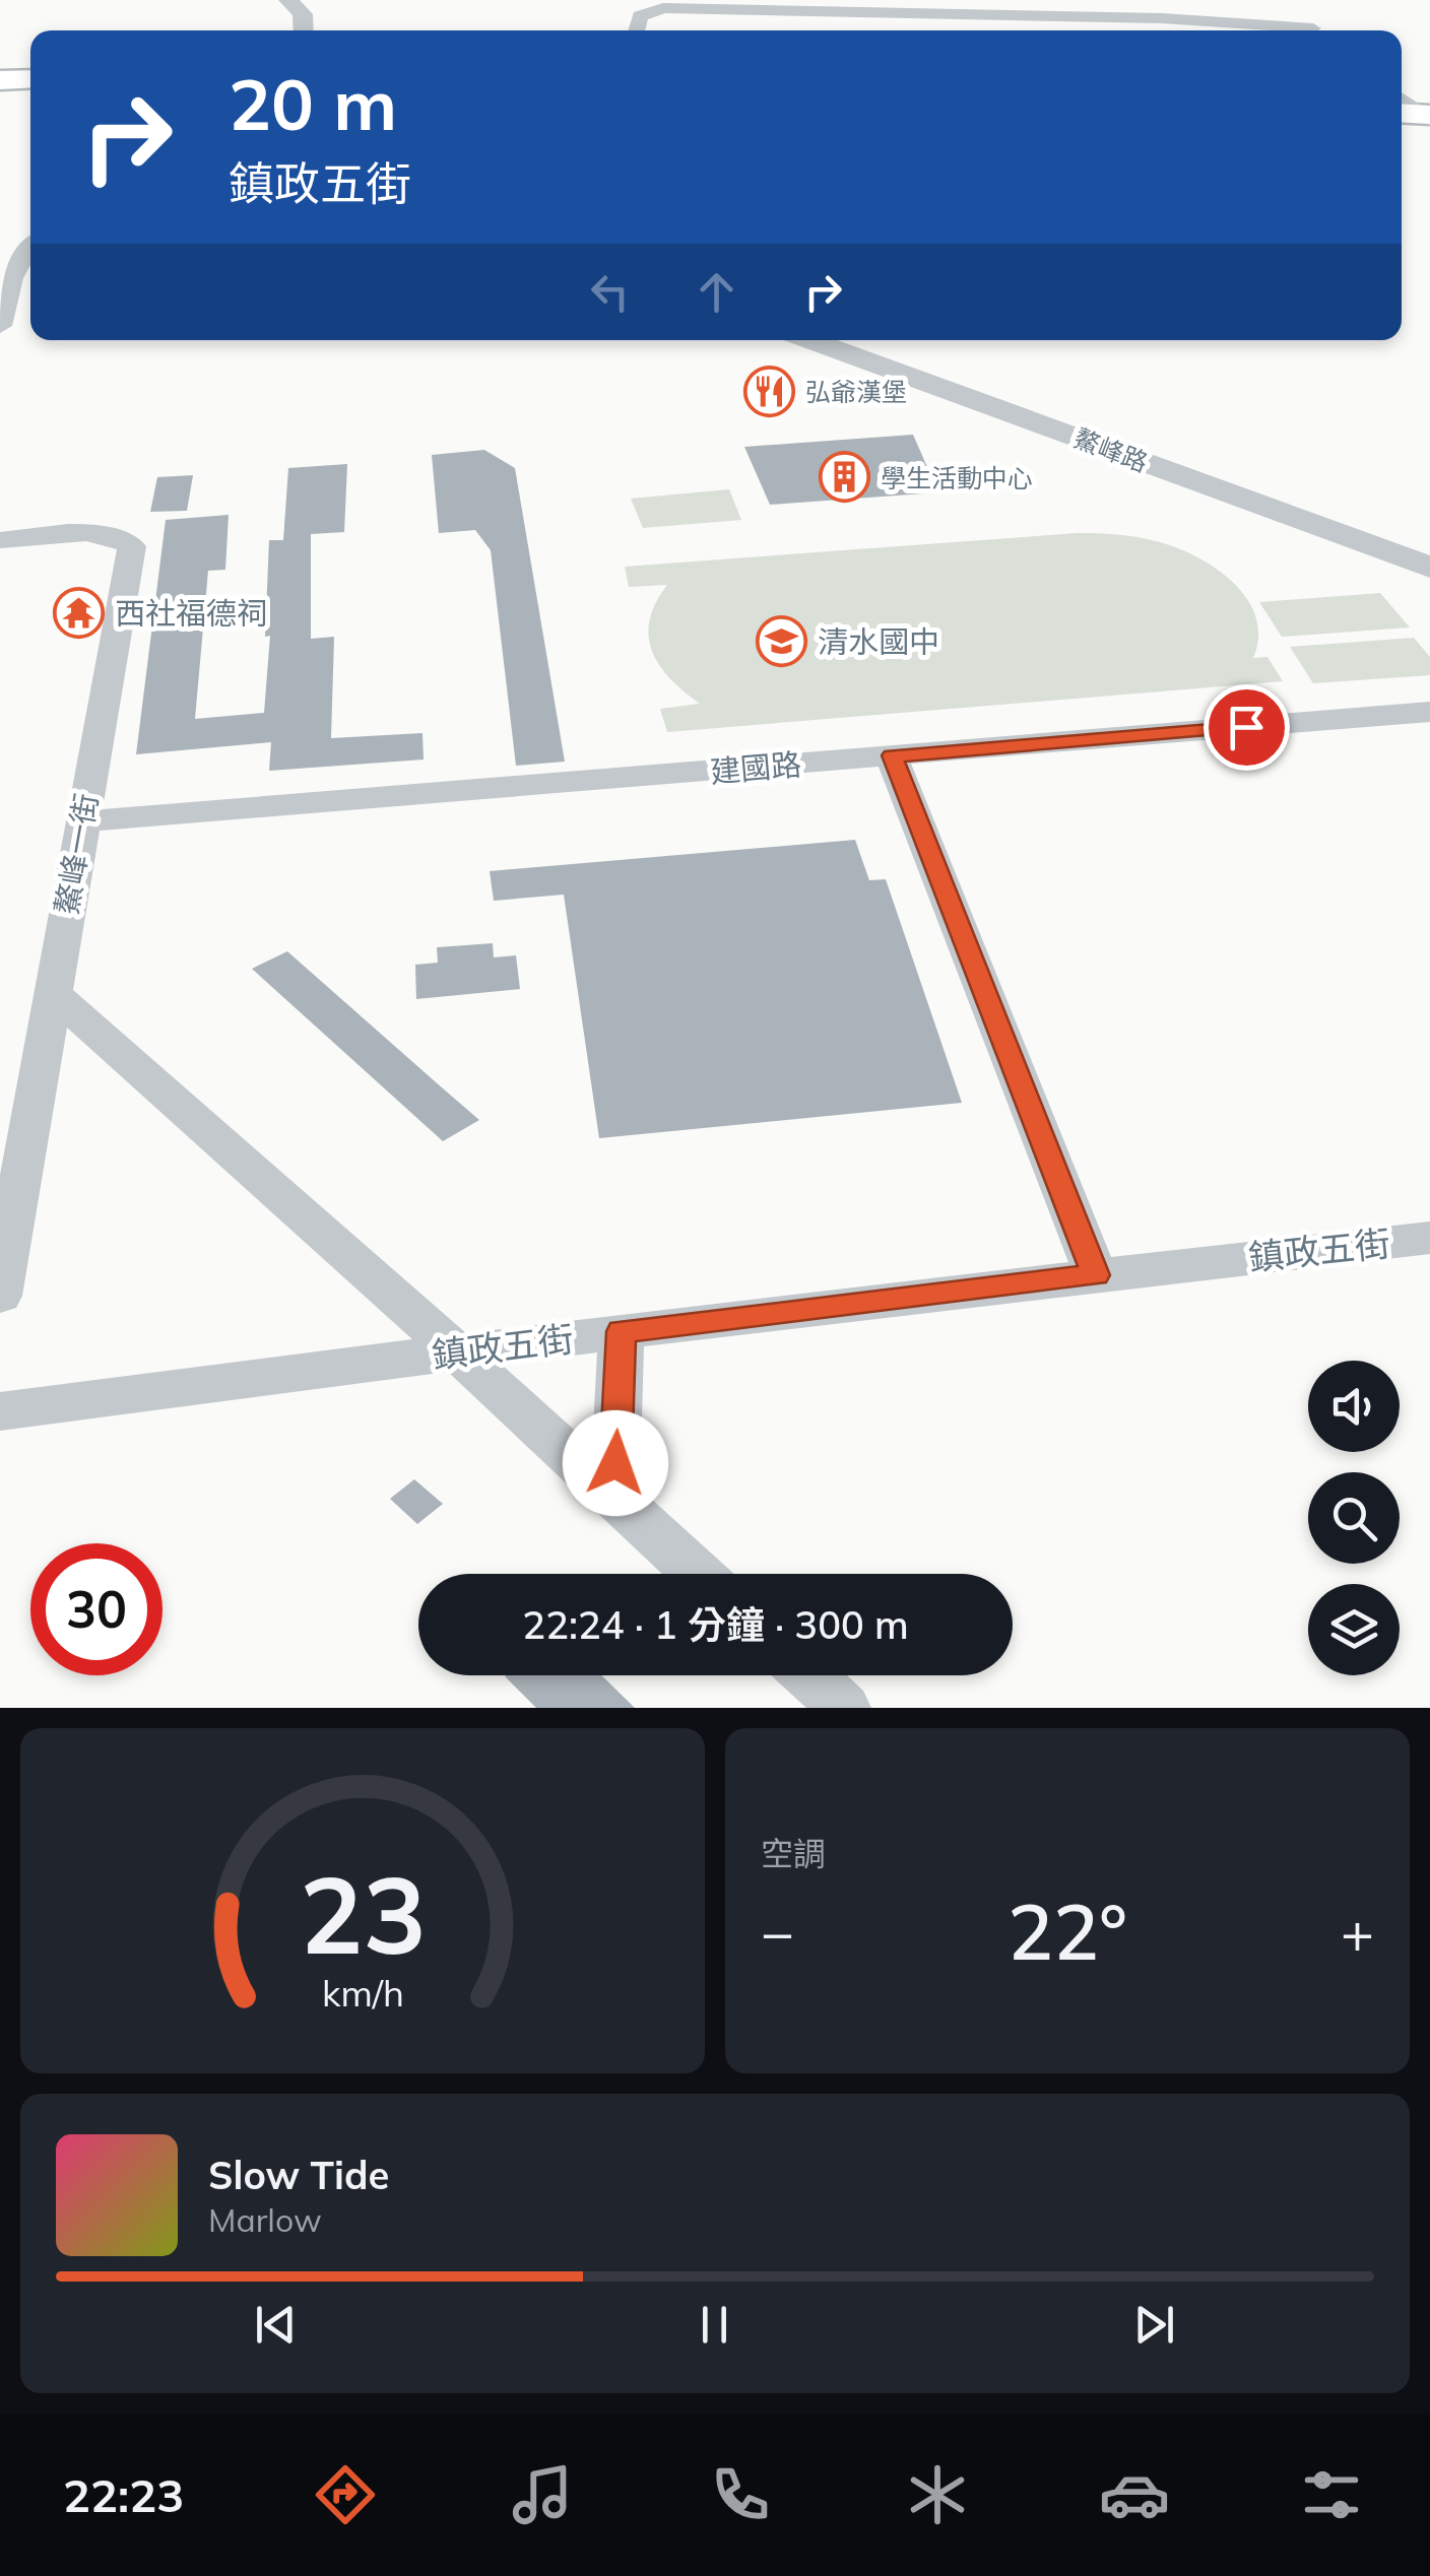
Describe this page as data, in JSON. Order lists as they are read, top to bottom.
{
  "streets": {
    "street": [
      "鰲峰路",
      "建國路",
      "鰲峰一街",
      "鎮政五街"
    ]
  },
  "crossings": [
    ["建國路", "鰲峰一街"]
  ],
  "places": {
    "restaurant": ["弘爺漢堡"],
    "building": ["學生活動中心"],
    "temple": ["西社福德祠"],
    "school or university": ["清水國中"]
  },
  "page": {
    "turn": ["20 m", "鎮政五街"],
    "limit": "30",
    "trip": "22:24 · 1 分鐘 · 300 m",
    "tile": "空調",
    "heat": ["−", "22°", "+"],
    "song": ["Slow Tide", "Marlow"],
    "tabs": "22:23",
    "gauge": ["23", "km/h"]
  }
}
